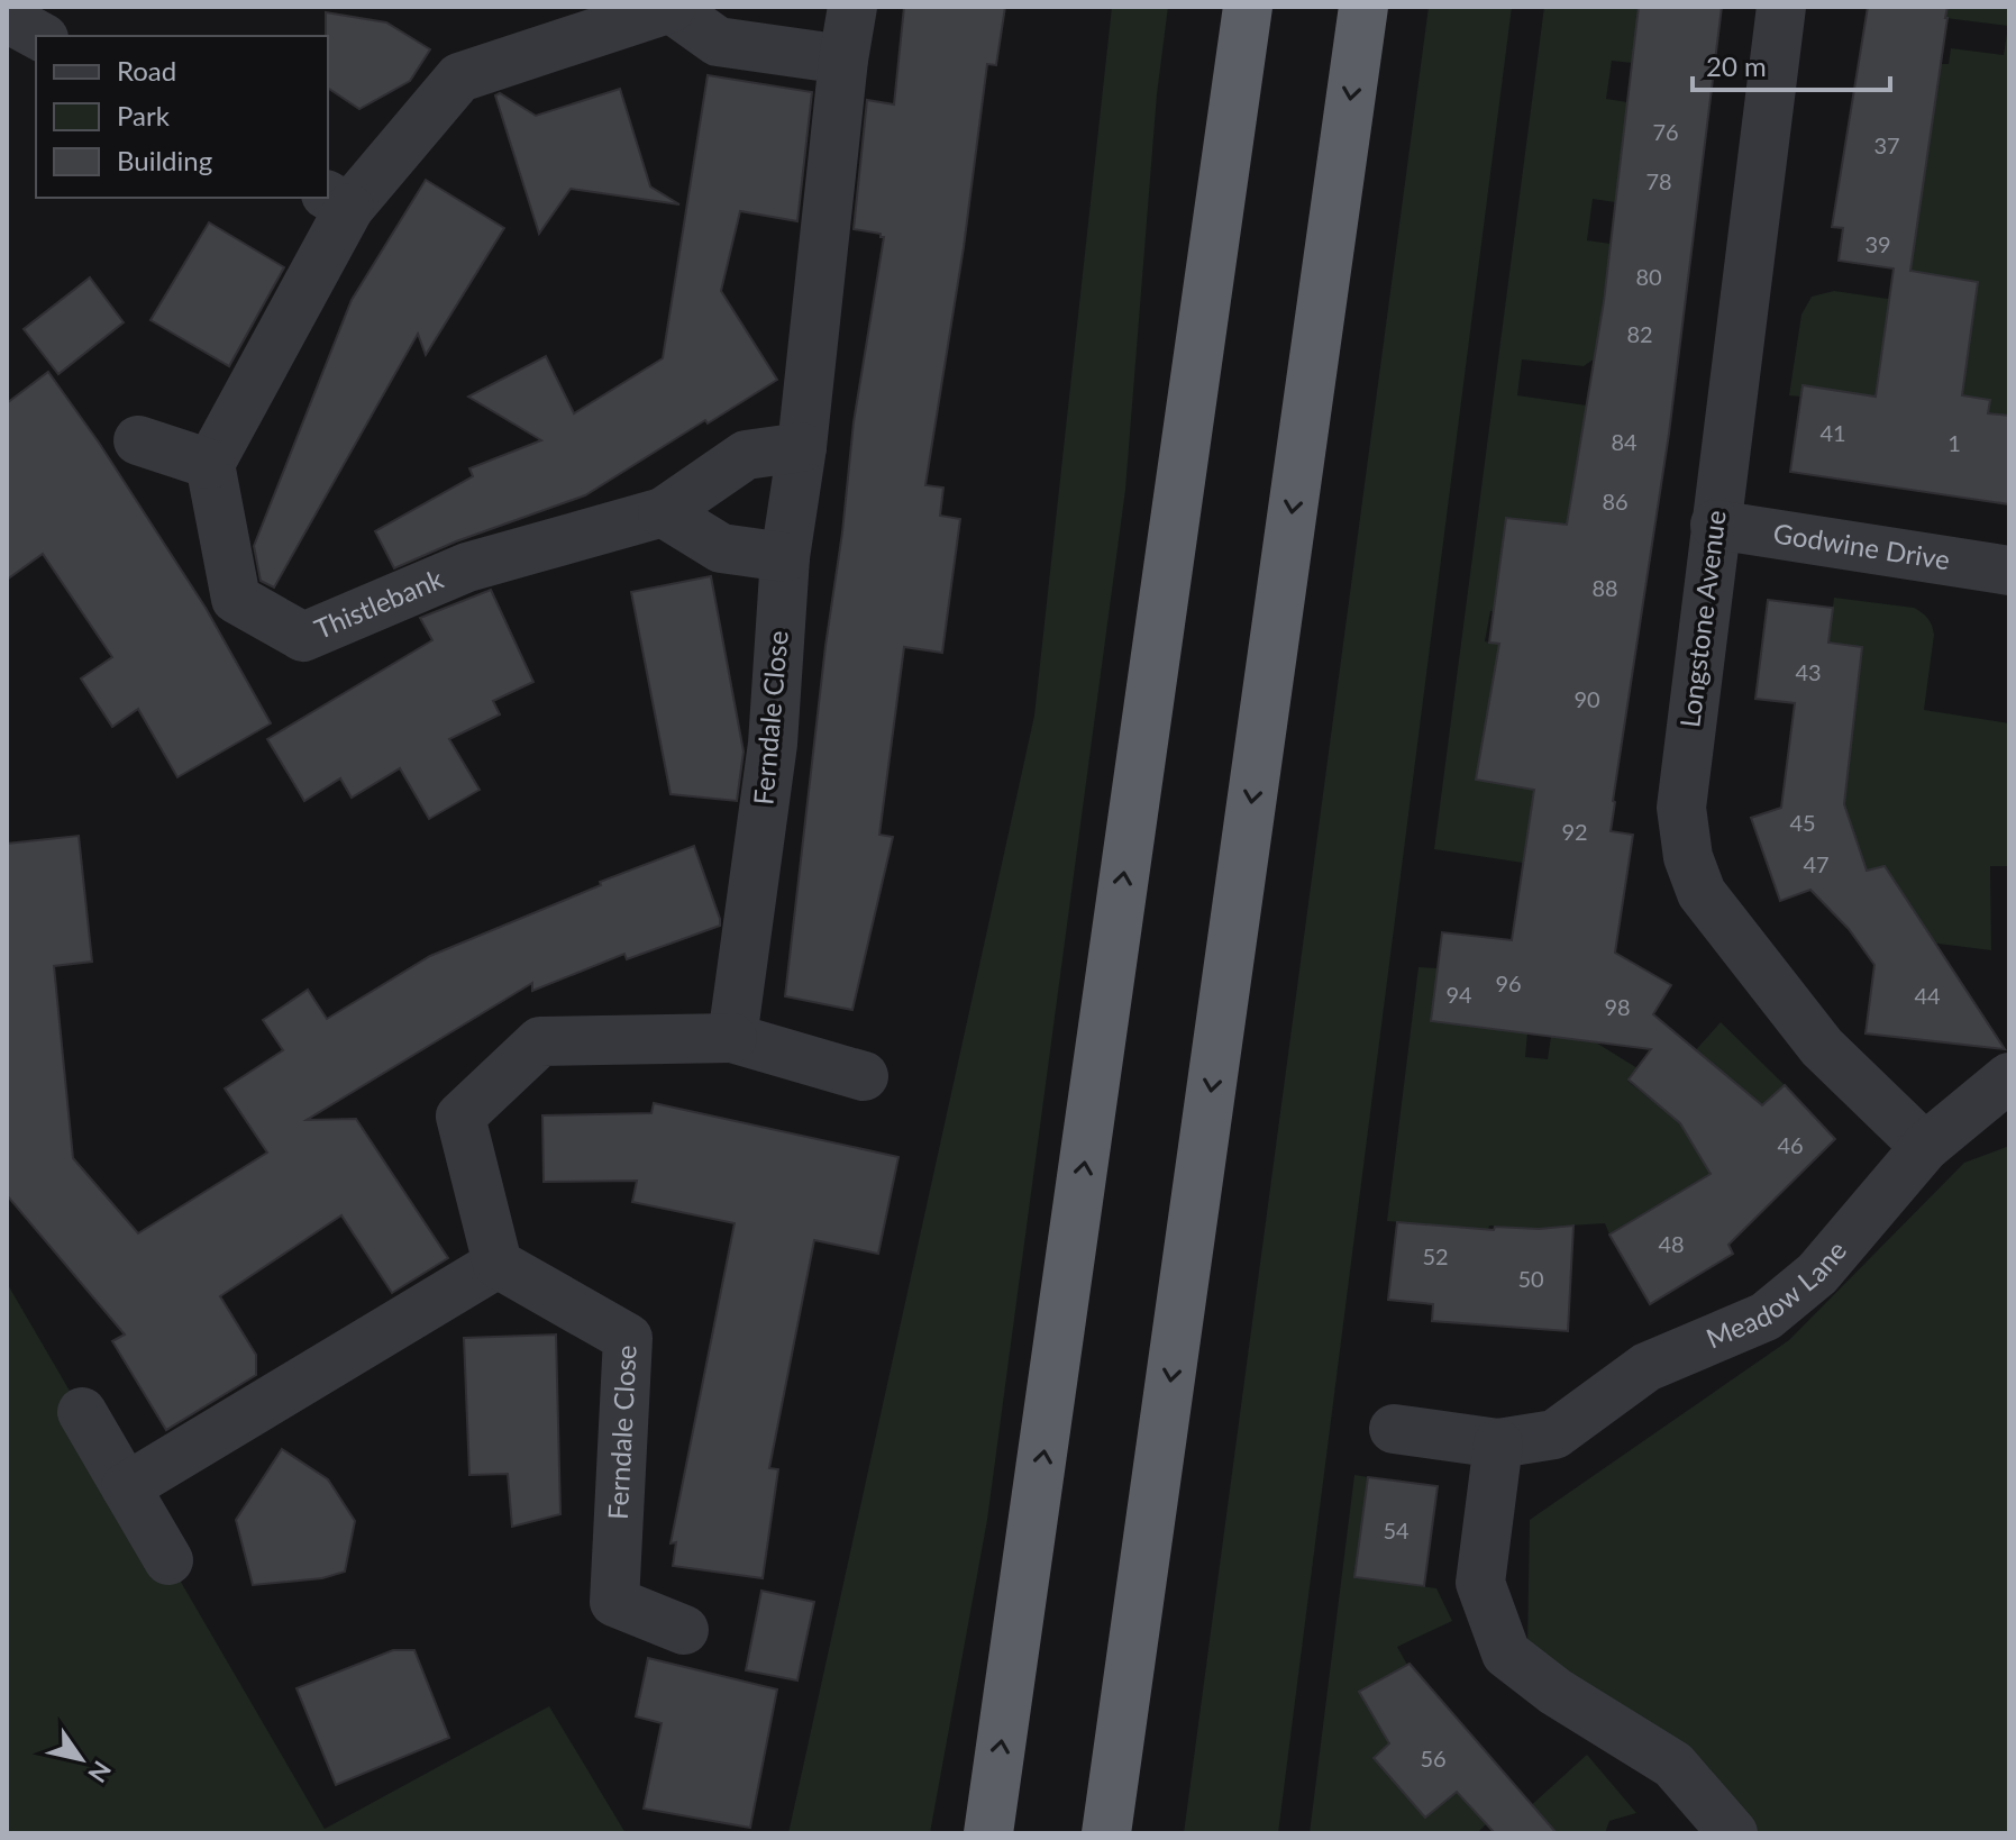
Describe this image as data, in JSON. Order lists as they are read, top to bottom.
{
  "streets": {
    "street": [
      "Godwine Drive",
      "Thistlebank",
      "Longstone Avenue",
      "Ferndale Close",
      "Meadow Lane"
    ]
  },
  "crossings": [
    ["Godwine Drive", "Longstone Avenue"],
    ["Longstone Avenue", "Meadow Lane"]
  ],
  "house_numbers": [
    "76",
    "37",
    "78",
    "39",
    "80",
    "82",
    "41",
    "84",
    "1",
    "86",
    "88",
    "43",
    "90",
    "45",
    "92",
    "47",
    "96",
    "94",
    "44",
    "98",
    "46",
    "48",
    "52",
    "50",
    "54",
    "56"
  ],
  "legend": ["Road", "Park", "Building"],
  "scale_bar": "20 m",
  "north": "bottom right"
}
